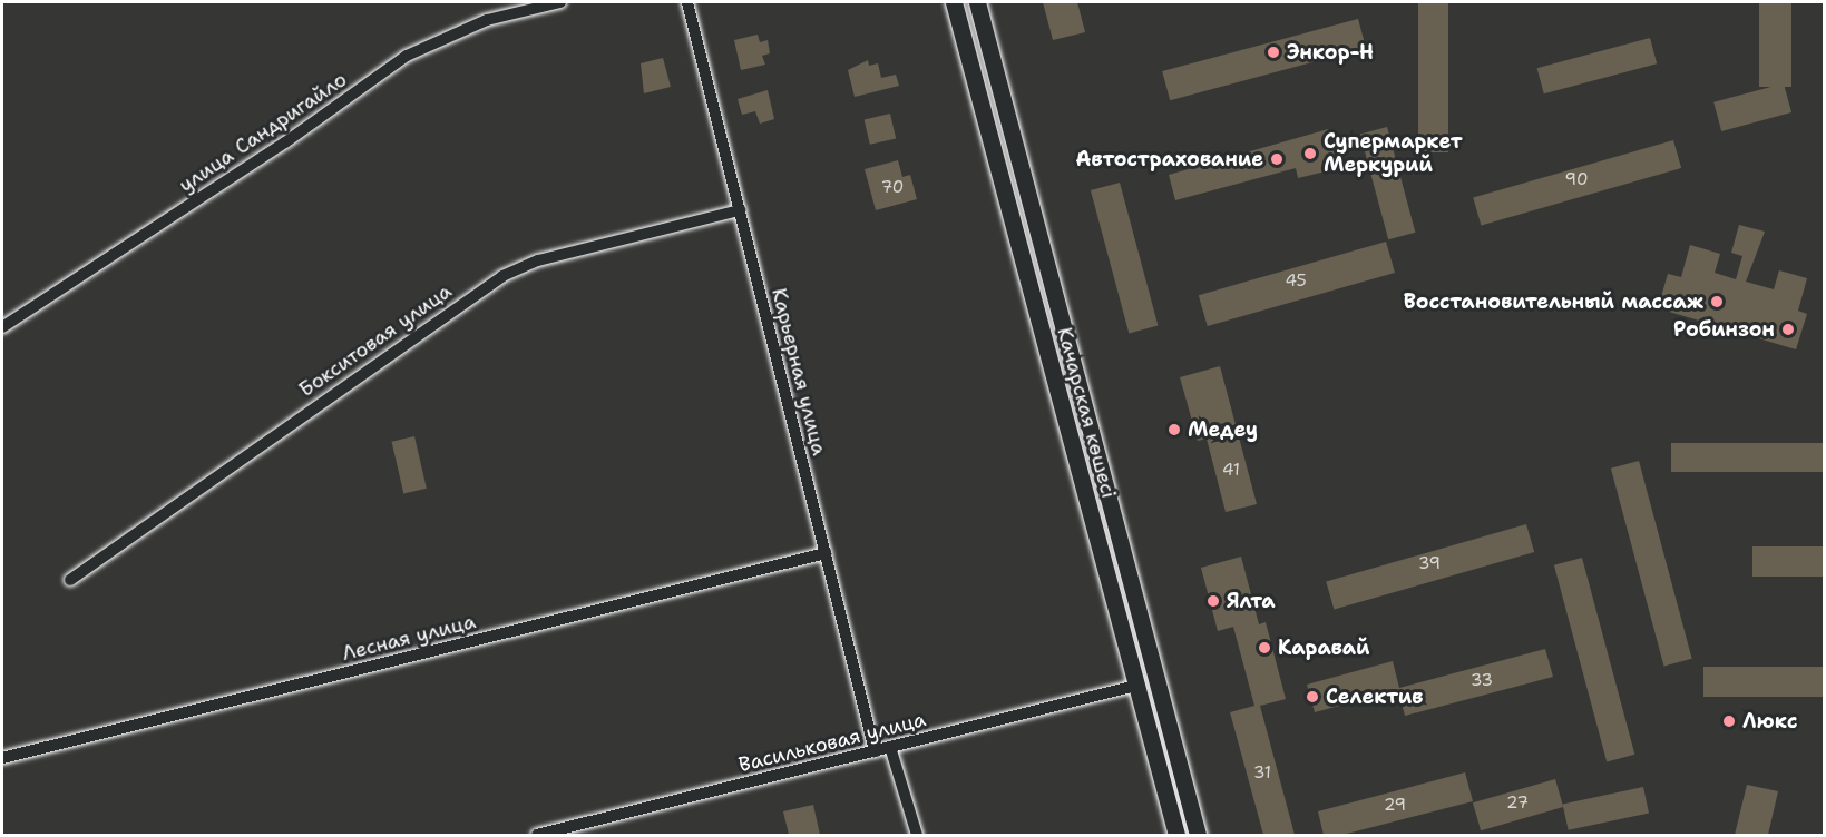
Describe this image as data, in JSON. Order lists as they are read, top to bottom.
{
  "streets": {
    "main road": ["Качарская көшесі"],
    "street": [
      "улица Сандригайло",
      "Бокситовая улица",
      "Карьерная улица",
      "Лесная улица",
      "Васильковая улица"
    ]
  },
  "crossings": [
    ["Бокситовая улица", "Карьерная улица"],
    ["Карьерная улица", "Лесная улица"],
    ["Карьерная улица", "Васильковая улица"],
    ["Качарская көшесі", "Васильковая улица"]
  ],
  "places": [
    "Энкор-Н",
    "Супермаркет Меркурий",
    "Автострахование",
    "Восстановительный массаж",
    "Робинзон",
    "Медеу",
    "Ялта",
    "Каравай",
    "Селектив",
    "Люкс"
  ],
  "house_numbers": [
    "90",
    "70",
    "45",
    "41",
    "39",
    "33",
    "31",
    "27",
    "29"
  ]
}
